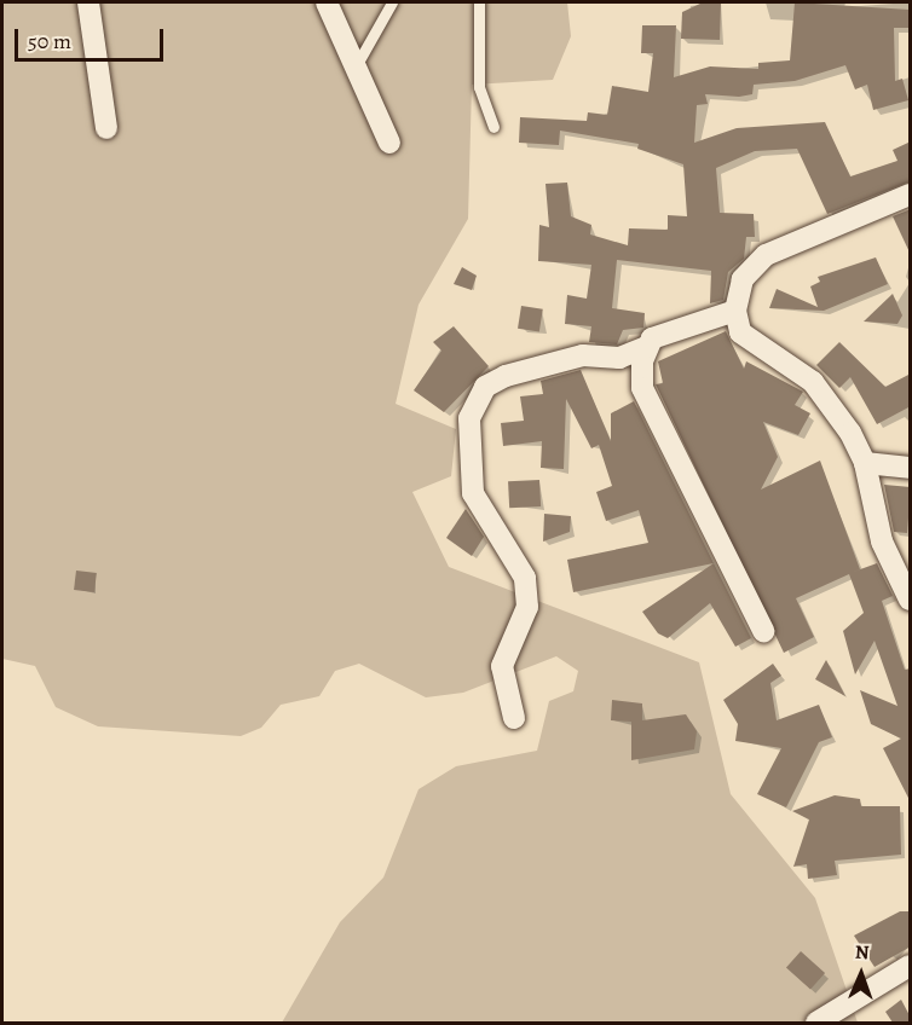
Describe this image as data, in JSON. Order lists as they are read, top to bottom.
{
  "scale_bar": "50 m",
  "north": "top"
}
